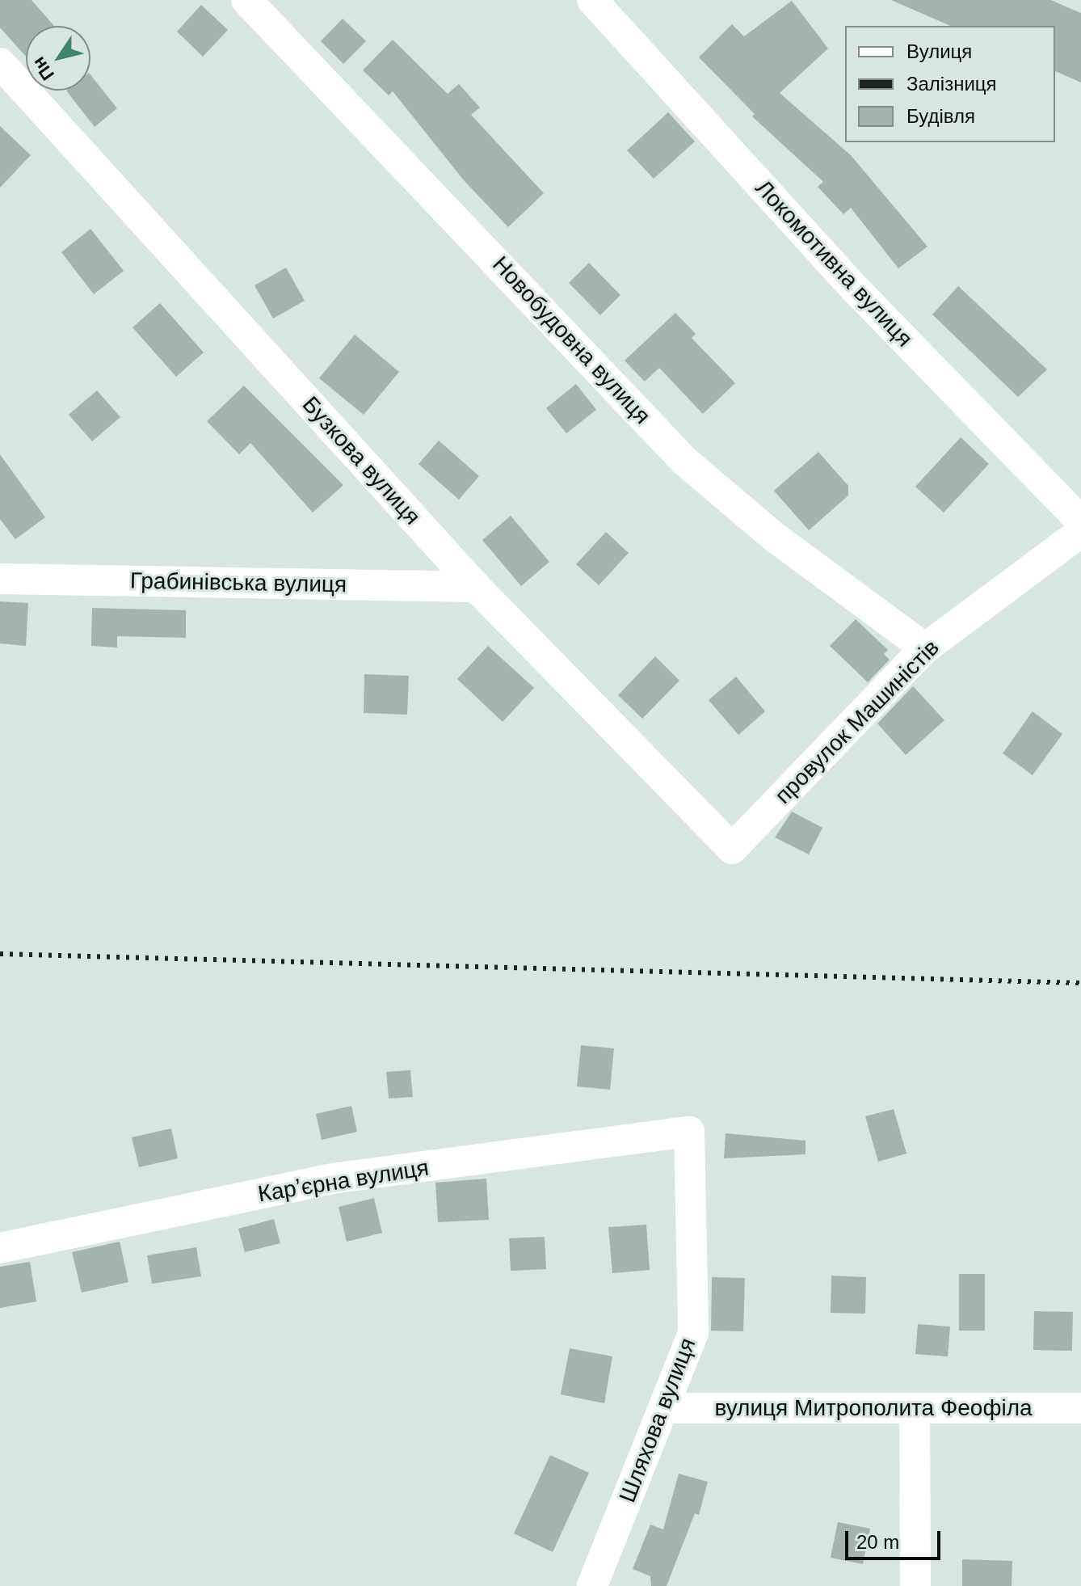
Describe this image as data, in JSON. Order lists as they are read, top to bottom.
{
  "streets": {
    "street": [
      "Локомотивна вулиця",
      "Новобудовна вулиця",
      "Бузкова вулиця",
      "Грабинівська вулиця",
      "провулок Машиністів",
      "Карʼєрна вулиця",
      "вулиця Митрополита Феофіла",
      "Шляхова вулиця"
    ]
  },
  "crossings": [
    ["Новобудовна вулиця", "провулок Машиністів"],
    ["Бузкова вулиця", "Грабинівська вулиця"],
    ["Бузкова вулиця", "провулок Машиністів"],
    ["Карʼєрна вулиця", "Шляхова вулиця"],
    ["вулиця Митрополита Феофіла", "Шляхова вулиця"]
  ],
  "legend": ["Вулиця", "Залізниця", "Будівля"],
  "scale_bar": "20 m",
  "north": "bottom left"
}
